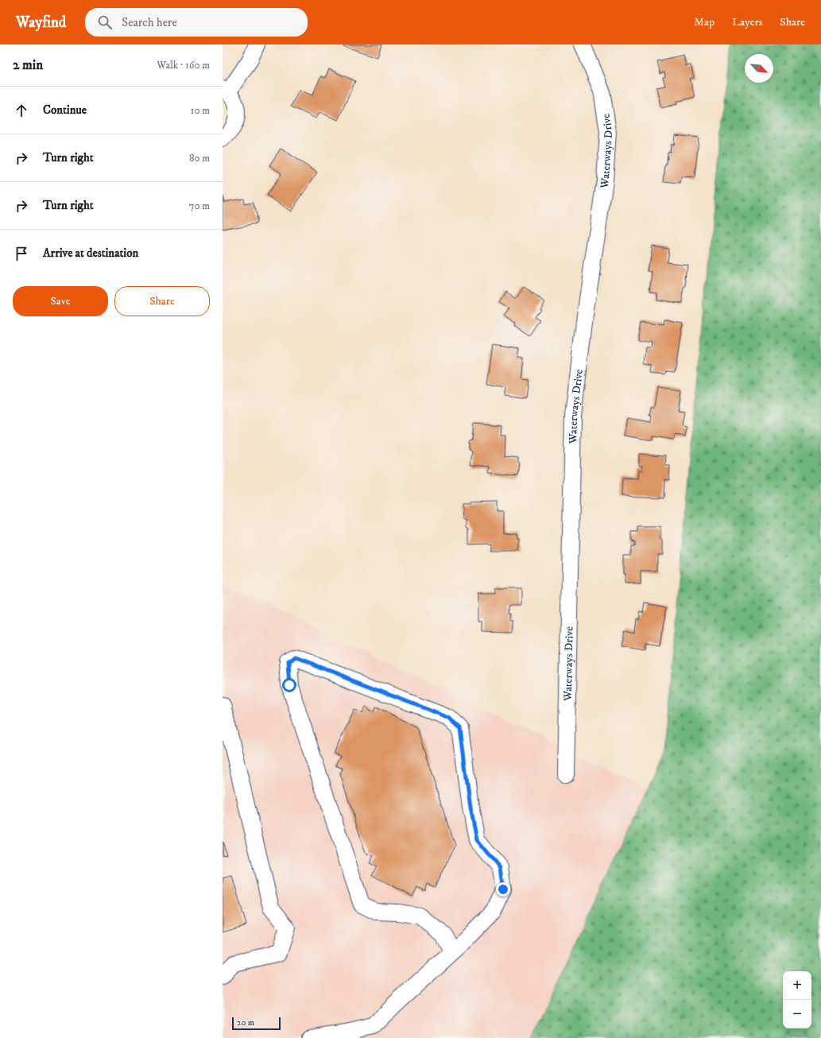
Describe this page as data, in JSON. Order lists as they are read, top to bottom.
{
  "streets": {
    "street": ["Waterways Drive"]
  },
  "scale_bar": "20 m",
  "north": "bottom right",
  "page": {
    "header": "Wayfind",
    "search": "Search here",
    "nav": ["Map", "Layers", "Share"],
    "heading": ["2 min", "Walk · 160 m"],
    "list": [
      ["Continue", "10 m"],
      ["Turn right", "80 m"],
      ["Turn right", "70 m"],
      "Arrive at destination"
    ],
    "buttons": ["Save", "Share"],
    "map_buttons": ["+", "−"],
    "scale": "20 m"
  }
}
